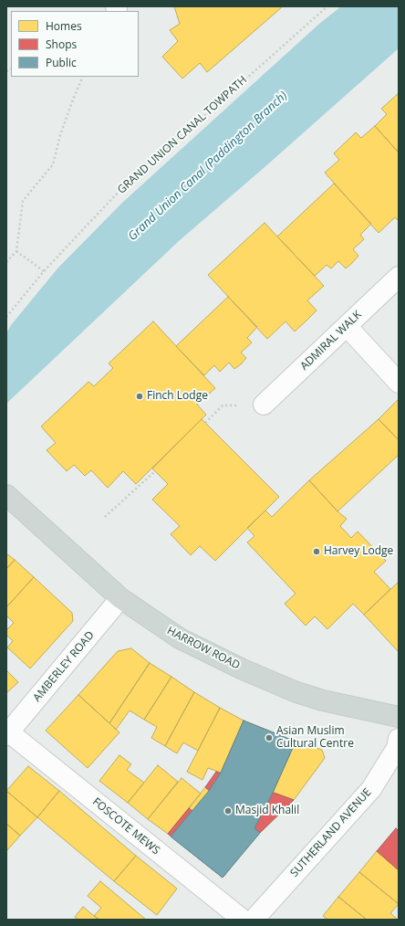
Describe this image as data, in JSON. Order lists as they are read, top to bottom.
{
  "streets": {
    "main road": ["HARROW ROAD"],
    "street": [
      "ADMIRAL WALK",
      "AMBERLEY ROAD",
      "FOSCOTE MEWS",
      "SUTHERLAND AVENUE"
    ],
    "path": ["GRAND UNION CANAL TOWPATH"]
  },
  "crossings": [
    ["HARROW ROAD", "AMBERLEY ROAD"],
    ["AMBERLEY ROAD", "FOSCOTE MEWS"]
  ],
  "water": ["Grand Union Canal (Paddington Branch)"],
  "places": [
    "Finch Lodge",
    "Harvey Lodge",
    "Asian Muslim Cultural Centre",
    "Masjid Khalil"
  ],
  "legend": ["Homes", "Shops", "Public"]
}
